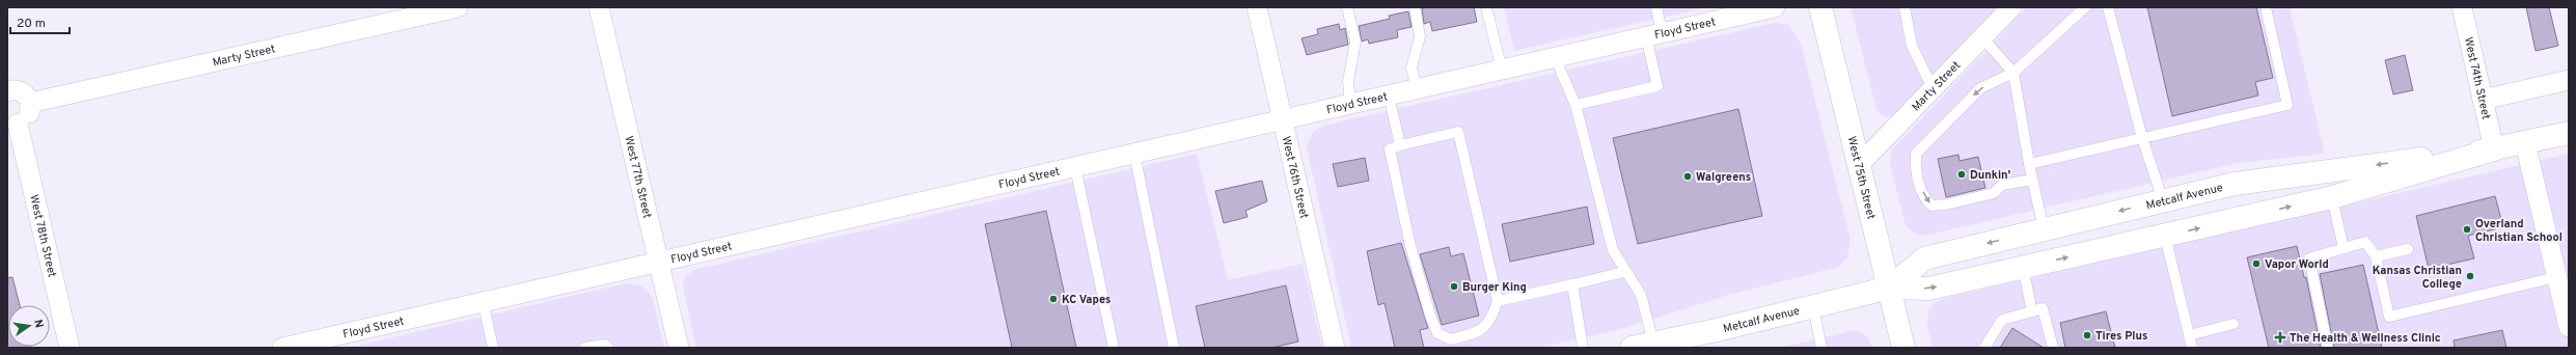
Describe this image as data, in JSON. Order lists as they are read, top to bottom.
{
  "streets": {
    "main road": ["West 75th Street", "Metcalf Avenue"],
    "street": [
      "Floyd Street",
      "Marty Street",
      "West 74th Street",
      "West 77th Street",
      "West 76th Street",
      "West 78th Street"
    ]
  },
  "crossings": [
    ["Floyd Street", "West 77th Street"],
    ["Floyd Street", "West 76th Street"],
    ["Marty Street", "West 75th Street"],
    ["West 74th Street", "Metcalf Avenue"],
    ["West 75th Street", "Metcalf Avenue"]
  ],
  "places": {
    "other": [
      "Dunkin'",
      "Walgreens",
      "Overland Christian School",
      "Vapor World",
      "Kansas Christian College",
      "Burger King",
      "KC Vapes",
      "Tires Plus"
    ],
    "health": ["The Health & Wellness Clinic"]
  },
  "scale_bar": "20 m",
  "north": "right"
}
